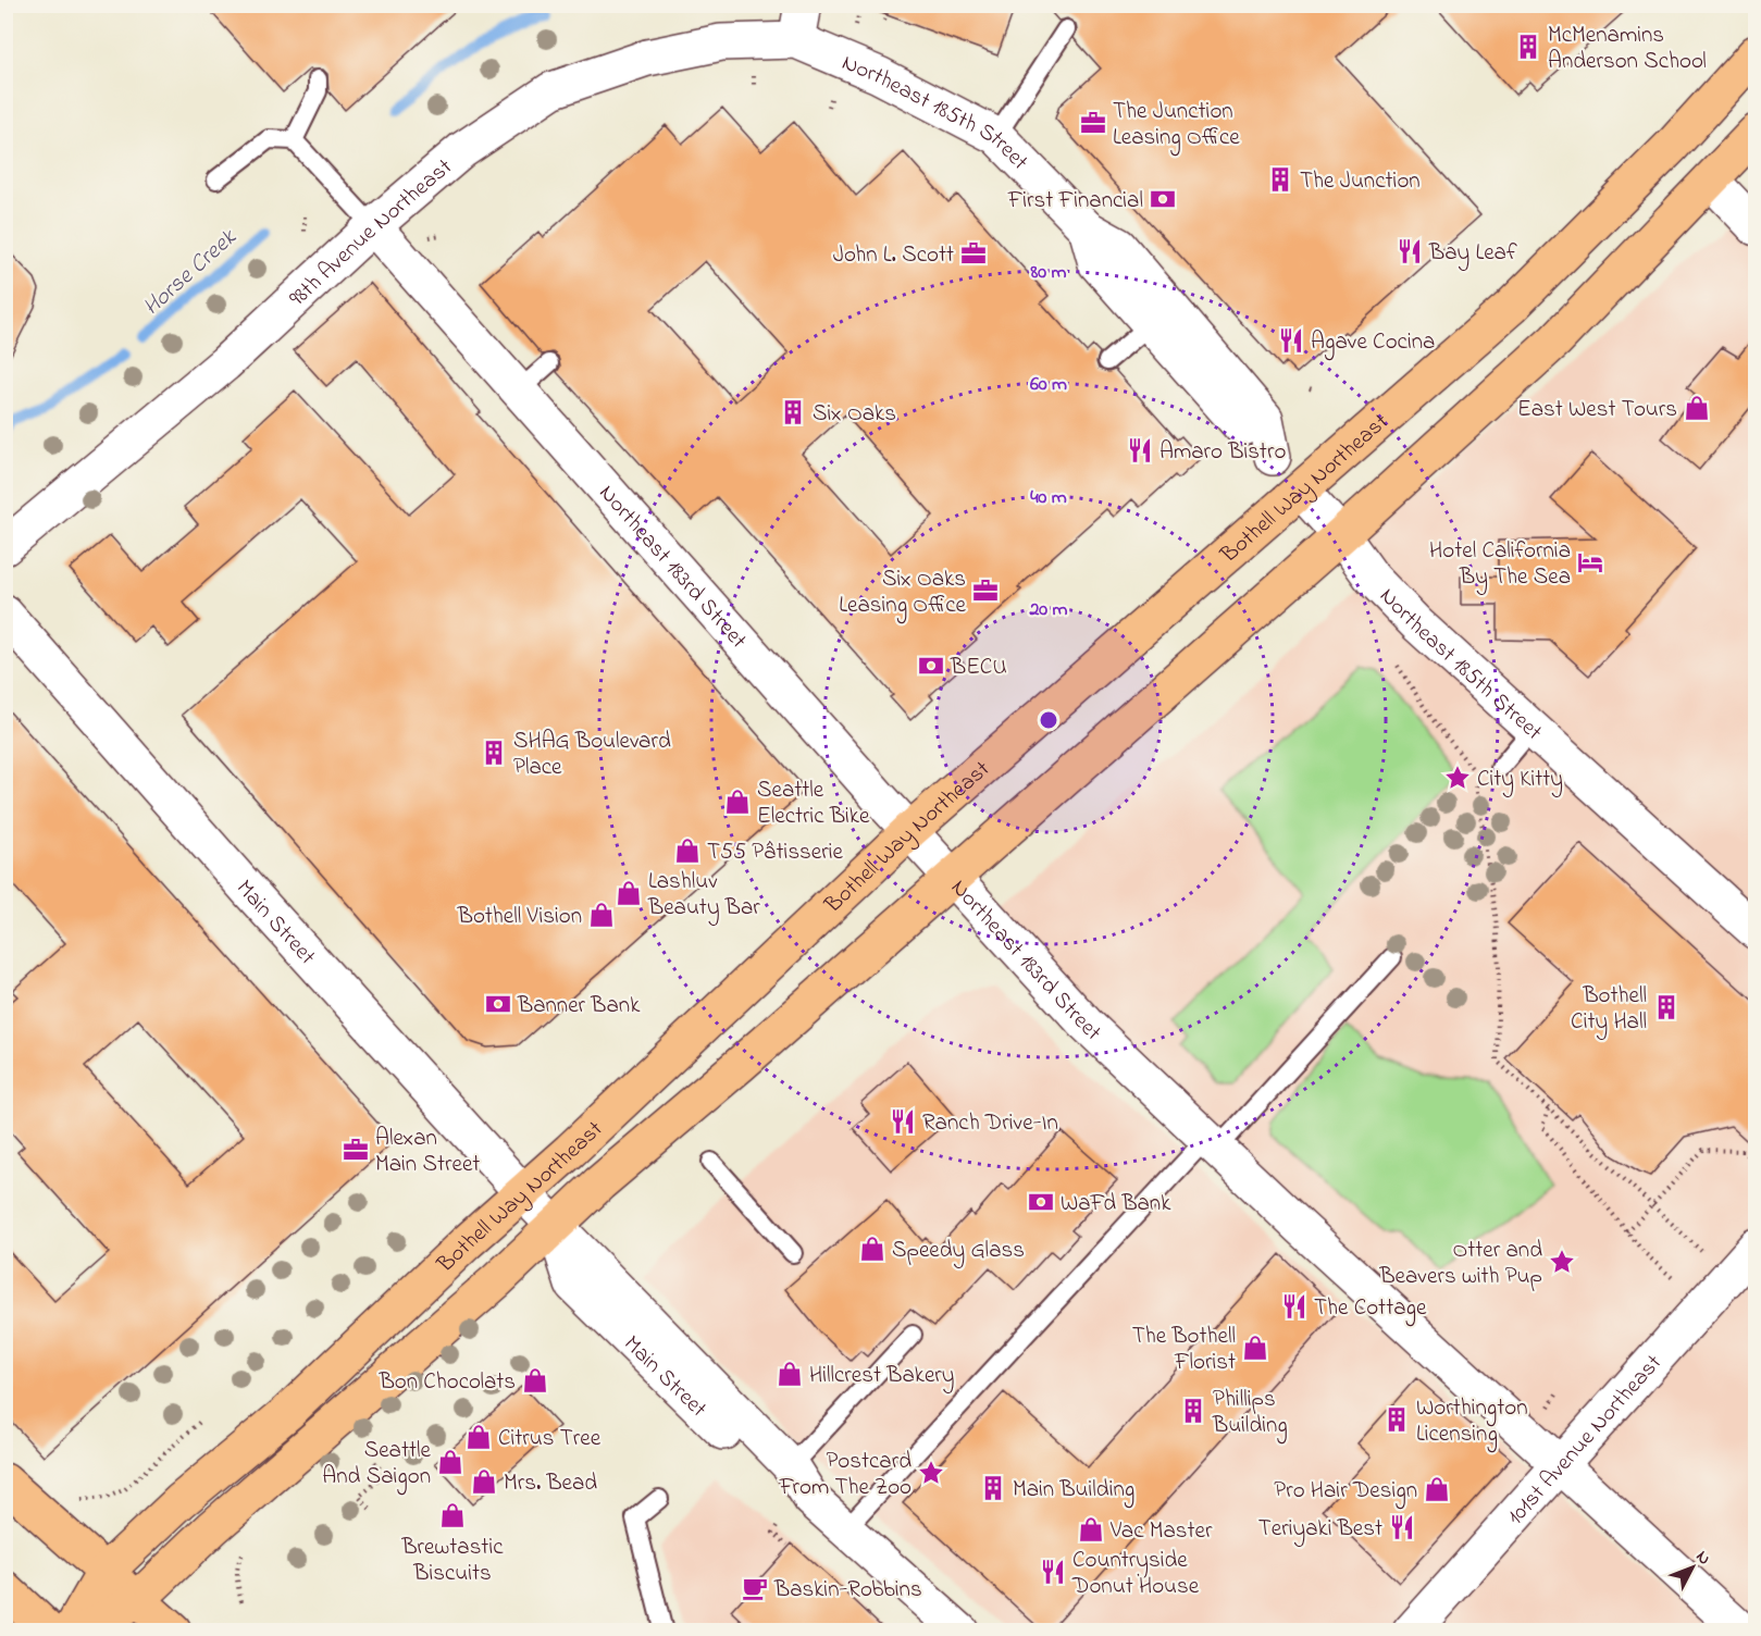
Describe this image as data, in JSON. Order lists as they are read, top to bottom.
{
  "streets": {
    "main road": ["Bothell Way Northeast"],
    "street": [
      "Northeast 185th Street",
      "98th Avenue Northeast",
      "Northeast 183rd Street",
      "Main Street",
      "101st Avenue Northeast"
    ]
  },
  "crossings": [
    ["Northeast 185th Street", "98th Avenue Northeast"],
    ["Northeast 185th Street", "Bothell Way Northeast"],
    ["98th Avenue Northeast", "Northeast 183rd Street"],
    ["Bothell Way Northeast", "Northeast 183rd Street"],
    ["Bothell Way Northeast", "Main Street"],
    ["Northeast 183rd Street", "101st Avenue Northeast"]
  ],
  "water": ["Horse Creek"],
  "places": {
    "building": [
      "McMenamins Anderson School",
      "The Junction",
      "Six Oaks",
      "SHAG Boulevard Place",
      "Bothell City Hall",
      "Phillips Building",
      "Worthington Licensing",
      "Main Building"
    ],
    "office": [
      "The Junction Leasing Office",
      "John L. Scott",
      "Six Oaks Leasing Office",
      "Alexan Main Street"
    ],
    "bank": [
      "First Financial",
      "BECU",
      "Banner Bank",
      "WaFd Bank"
    ],
    "restaurant": [
      "Bay Leaf",
      "Agave Cocina",
      "Amaro Bistro",
      "Ranch Drive-In",
      "The Cottage",
      "Teriyaki Best",
      "Countryside Donut House"
    ],
    "shop": [
      "East West Tours",
      "Seattle Electric Bike",
      "T55 Pâtisserie",
      "Lashluv Beauty Bar",
      "Bothell Vision",
      "Speedy Glass",
      "The Bothell Florist",
      "Hillcrest Bakery",
      "Bon Chocolats",
      "Citrus Tree",
      "Seattle And Saigon",
      "Mrs. Bead",
      "Pro Hair Design",
      "Brewtastic Biscuits",
      "Vac Master"
    ],
    "hotel": ["Hotel California By The Sea"],
    "place": ["City Kitty", "Otter and Beavers with Pup", "Postcard From The Zoo"],
    "cafe": ["Baskin-Robbins"]
  },
  "north": "top right",
  "rings": [
    "80 m",
    "60 m",
    "40 m",
    "20 m"
  ]
}
